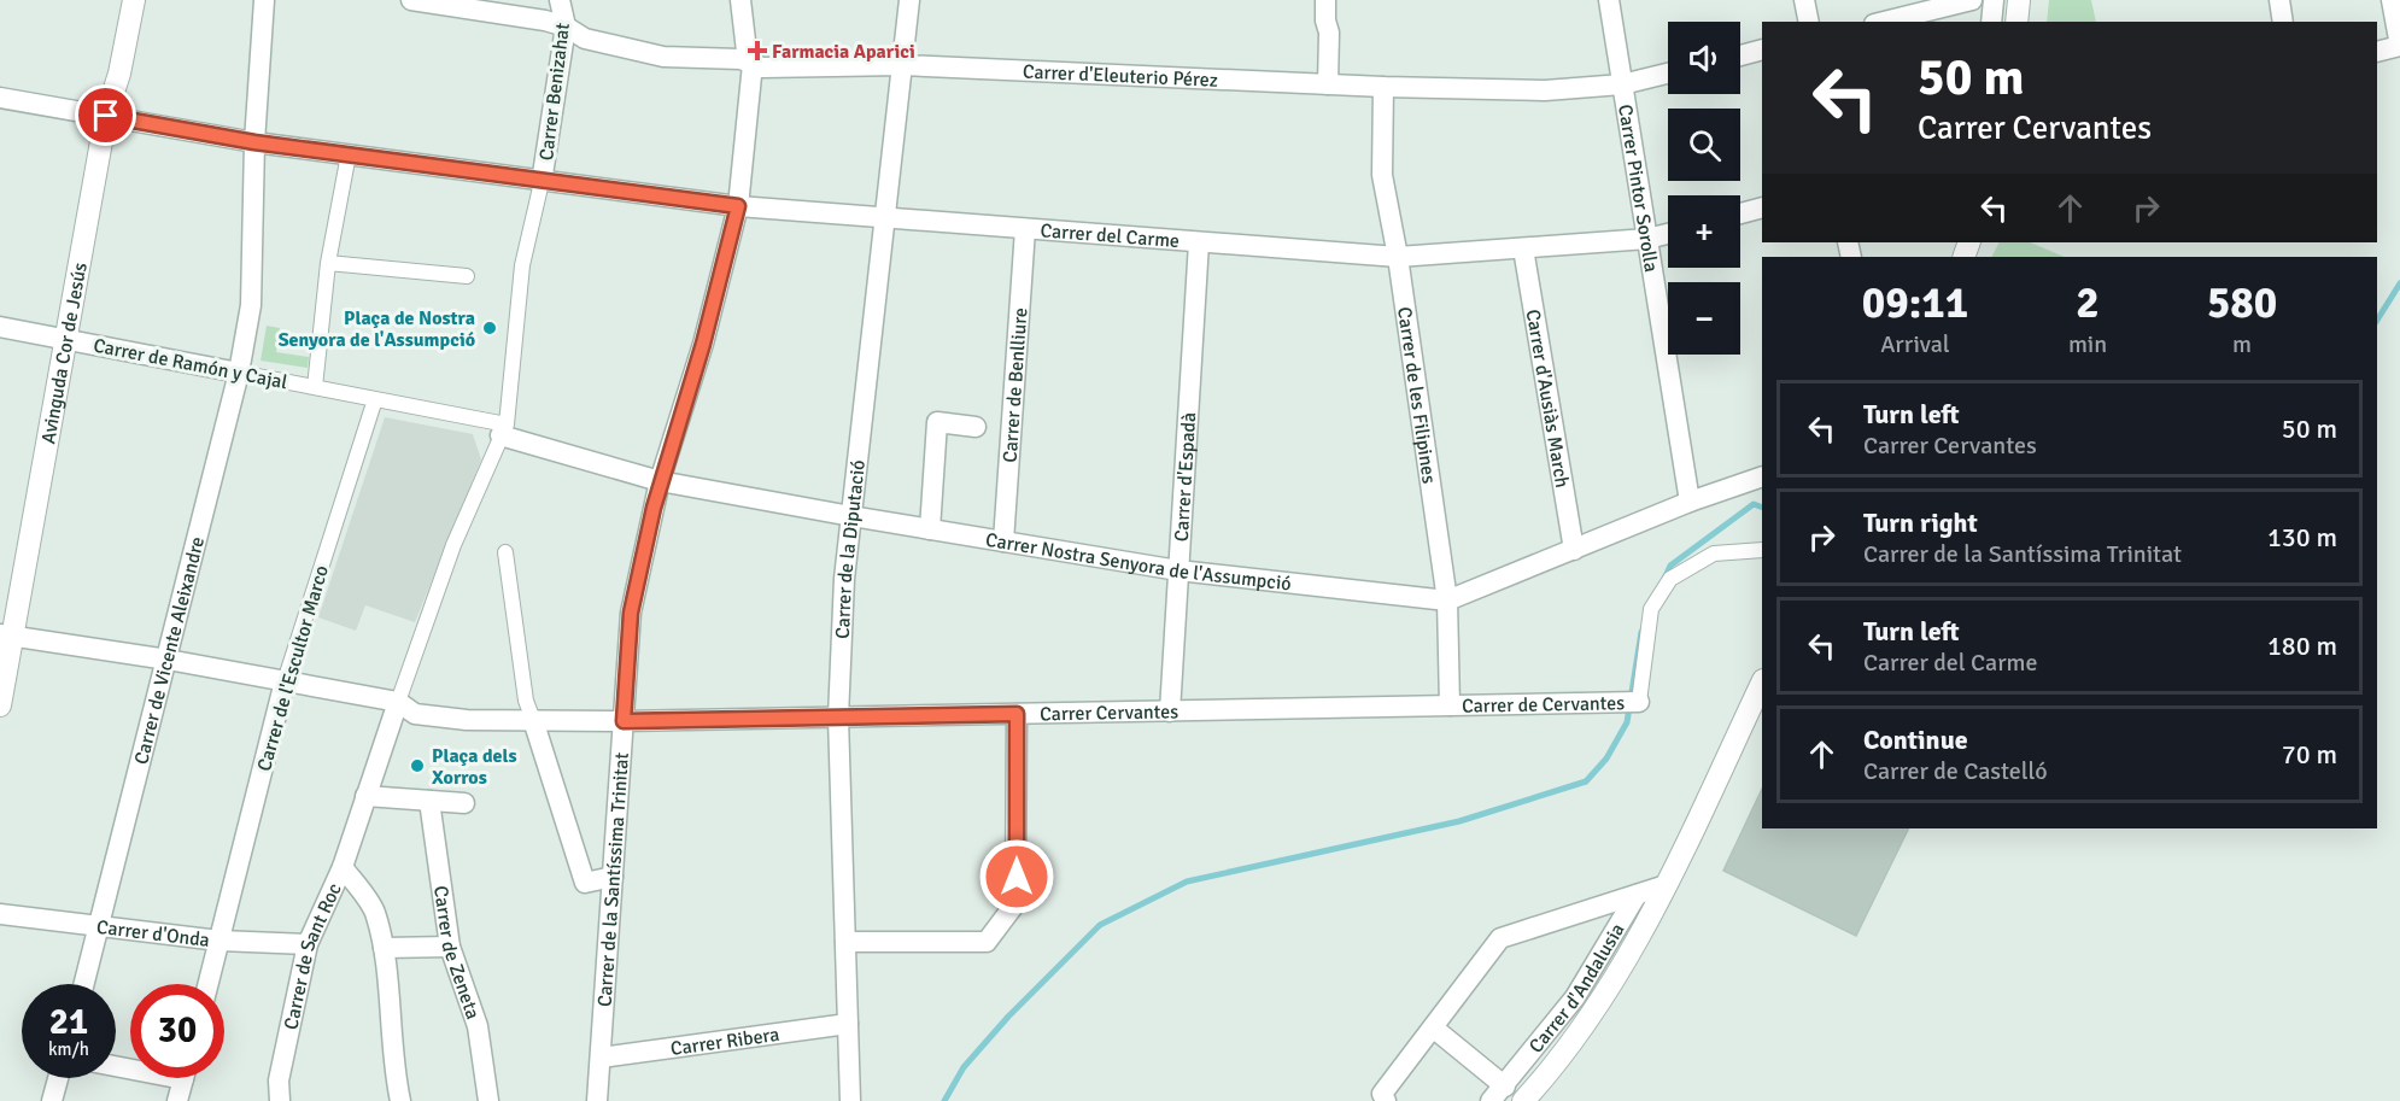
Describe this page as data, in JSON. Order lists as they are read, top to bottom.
{
  "streets": {
    "street": [
      "Carrer d'Eleuterio Pérez",
      "Carrer Benizahat",
      "Carrer Pintor Sorolla",
      "Carrer del Carme",
      "Avinguda Cor de Jesús",
      "Carrer de Ramón y Cajal",
      "Carrer de Benlliure",
      "Carrer de les Filipines",
      "Carrer d'Ausiàs March",
      "Carrer d'Espadà",
      "Carrer de la Diputació",
      "Carrer Nostra Senyora de l'Assumpció",
      "Carrer de Vicente Aleixandre",
      "Carrer de l'Escultor Marco",
      "Carrer de Cervantes",
      "Carrer Cervantes",
      "Carrer de la Santíssima Trinitat",
      "Carrer d'Onda",
      "Carrer de Zeneta",
      "Carrer de Sant Roc",
      "Carrer d'Andalusia",
      "Carrer Ribera"
    ]
  },
  "crossings": [
    ["Carrer d'Eleuterio Pérez", "Carrer Benizahat"],
    ["Carrer d'Eleuterio Pérez", "Carrer Pintor Sorolla"],
    ["Carrer d'Eleuterio Pérez", "Carrer de les Filipines"],
    ["Carrer d'Eleuterio Pérez", "Carrer de la Diputació"],
    ["Carrer d'Eleuterio Pérez", "Carrer de la Santíssima Trinitat"],
    ["Carrer Benizahat", "Carrer del Carme"],
    ["Carrer Pintor Sorolla", "Carrer del Carme"],
    ["Carrer Pintor Sorolla", "Carrer Nostra Senyora de l'Assumpció"],
    ["Carrer del Carme", "Avinguda Cor de Jesús"],
    ["Carrer del Carme", "Carrer de Ramón y Cajal"],
    ["Carrer del Carme", "Carrer de Benlliure"],
    ["Carrer del Carme", "Carrer de les Filipines"],
    ["Carrer del Carme", "Carrer d'Ausiàs March"],
    ["Carrer del Carme", "Carrer d'Espadà"],
    ["Carrer del Carme", "Carrer de la Diputació"],
    ["Carrer del Carme", "Carrer de Vicente Aleixandre"],
    ["Carrer del Carme", "Carrer de la Santíssima Trinitat"],
    ["Avinguda Cor de Jesús", "Carrer de Ramón y Cajal"],
    ["Carrer de Ramón y Cajal", "Carrer Nostra Senyora de l'Assumpció"],
    ["Carrer de Ramón y Cajal", "Carrer de Vicente Aleixandre"],
    ["Carrer de Ramón y Cajal", "Carrer de l'Escultor Marco"],
    ["Carrer de Benlliure", "Carrer Nostra Senyora de l'Assumpció"],
    ["Carrer de les Filipines", "Carrer Nostra Senyora de l'Assumpció"],
    ["Carrer de les Filipines", "Carrer de Cervantes"],
    ["Carrer de les Filipines", "Carrer Cervantes"],
    ["Carrer d'Ausiàs March", "Carrer Nostra Senyora de l'Assumpció"],
    ["Carrer d'Espadà", "Carrer Nostra Senyora de l'Assumpció"],
    ["Carrer d'Espadà", "Carrer Cervantes"],
    ["Carrer de la Diputació", "Carrer Nostra Senyora de l'Assumpció"],
    ["Carrer de la Diputació", "Carrer Cervantes"],
    ["Carrer de la Diputació", "Carrer Ribera"],
    ["Carrer Nostra Senyora de l'Assumpció", "Carrer de la Santíssima Trinitat"],
    ["Carrer de Vicente Aleixandre", "Carrer d'Onda"],
    ["Carrer de l'Escultor Marco", "Carrer d'Onda"],
    ["Carrer de Cervantes", "Carrer Cervantes"],
    ["Carrer Cervantes", "Carrer de la Santíssima Trinitat"],
    ["Carrer de la Santíssima Trinitat", "Carrer Ribera"],
    ["Carrer d'Onda", "Carrer de Sant Roc"]
  ],
  "places": {
    "health": ["Farmacia Aparici"],
    "other": ["Plaça de Nostra Senyora de l'Assumpció", "Plaça dels Xorros"]
  },
  "page": {
    "map_buttons": ["+", "−"],
    "turn": ["50 m", "Carrer Cervantes"],
    "eta": [
      "09:11",
      "Arrival",
      "2",
      "min",
      "580",
      "m"
    ],
    "list": [
      {
        "name": "Turn left",
        "note": "Carrer Cervantes",
        "value": "50 m"
      },
      {
        "name": "Turn right",
        "note": "Carrer de la Santíssima Trinitat",
        "value": "130 m"
      },
      {
        "name": "Turn left",
        "note": "Carrer del Carme",
        "value": "180 m"
      },
      {
        "name": "Continue",
        "note": "Carrer de Castelló",
        "value": "70 m"
      }
    ],
    "speed": "21 km/h",
    "limit": "30"
  }
}
